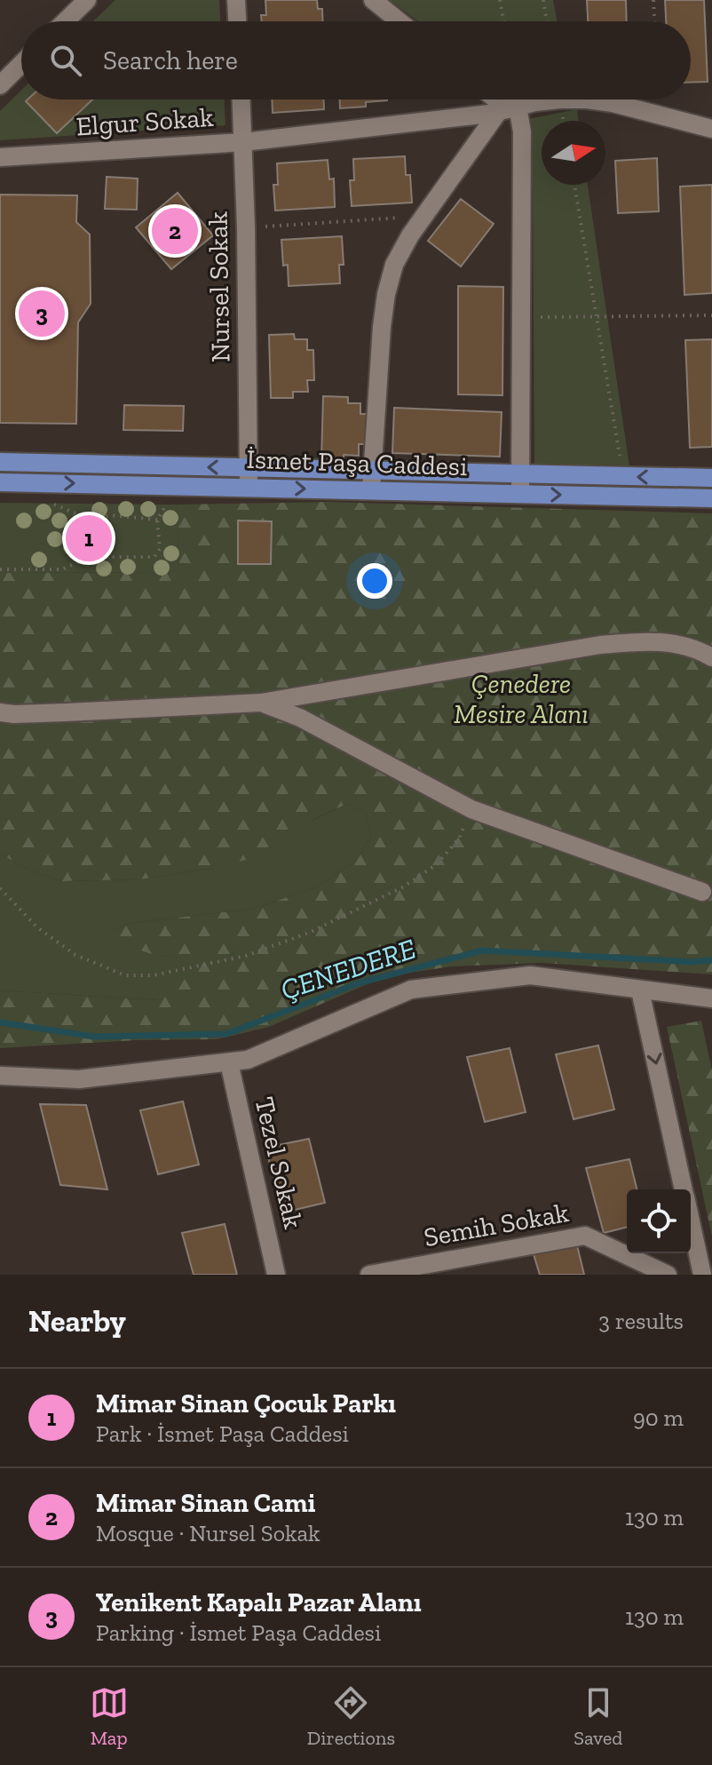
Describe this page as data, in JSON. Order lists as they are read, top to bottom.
{
  "streets": {
    "main road": ["İsmet Paşa Caddesi"],
    "street": [
      "Elgur Sokak",
      "Nursel Sokak",
      "Tezel Sokak",
      "Semih Sokak"
    ]
  },
  "crossings": [
    ["Elgur Sokak", "Nursel Sokak"],
    ["Nursel Sokak", "İsmet Paşa Caddesi"]
  ],
  "water": ["ÇENEDERE"],
  "parks": ["Çenedere Mesire Alanı"],
  "north": "right",
  "page": {
    "search": "Search here",
    "pins": ["2", "3", "1"],
    "heading": ["Nearby", "3 results"],
    "list": [
      {
        "mark": "1",
        "name": "Mimar Sinan Çocuk Parkı",
        "note": "Park · İsmet Paşa Caddesi",
        "value": "90 m"
      },
      {
        "mark": "2",
        "name": "Mimar Sinan Cami",
        "note": "Mosque · Nursel Sokak",
        "value": "130 m"
      },
      {
        "mark": "3",
        "name": "Yenikent Kapalı Pazar Alanı",
        "note": "Parking · İsmet Paşa Caddesi",
        "value": "130 m"
      }
    ],
    "nav": ["Map", "Directions", "Saved"]
  }
}
